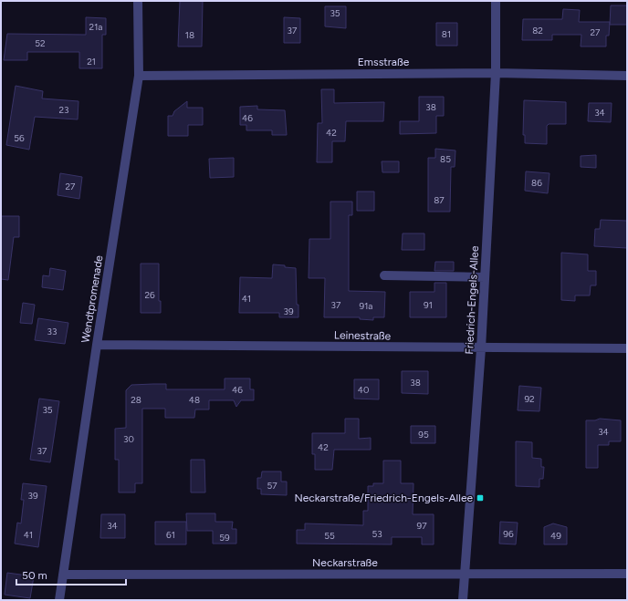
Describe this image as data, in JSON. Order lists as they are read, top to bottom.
{
  "streets": {
    "street": [
      "Emsstraße",
      "Wendtpromenade",
      "Friedrich-Engels-Allee",
      "Leinestraße",
      "Neckarstraße"
    ]
  },
  "crossings": [
    ["Emsstraße", "Wendtpromenade"],
    ["Emsstraße", "Friedrich-Engels-Allee"],
    ["Wendtpromenade", "Leinestraße"],
    ["Wendtpromenade", "Neckarstraße"],
    ["Friedrich-Engels-Allee", "Leinestraße"],
    ["Friedrich-Engels-Allee", "Neckarstraße"]
  ],
  "places": {
    "transit": ["Neckarstraße/Friedrich-Engels-Allee"]
  },
  "house_numbers": [
    "35",
    "21a",
    "37",
    "82",
    "27",
    "81",
    "18",
    "52",
    "21",
    "38",
    "23",
    "34",
    "46",
    "42",
    "56",
    "85",
    "86",
    "27",
    "87",
    "26",
    "41",
    "37",
    "91",
    "91a",
    "39",
    "33",
    "38",
    "46",
    "40",
    "92",
    "28",
    "48",
    "35",
    "34",
    "95",
    "30",
    "42",
    "37",
    "57",
    "39",
    "34",
    "97",
    "53",
    "96",
    "41",
    "61",
    "55",
    "49",
    "59"
  ],
  "scale_bar": "50 m"
}
